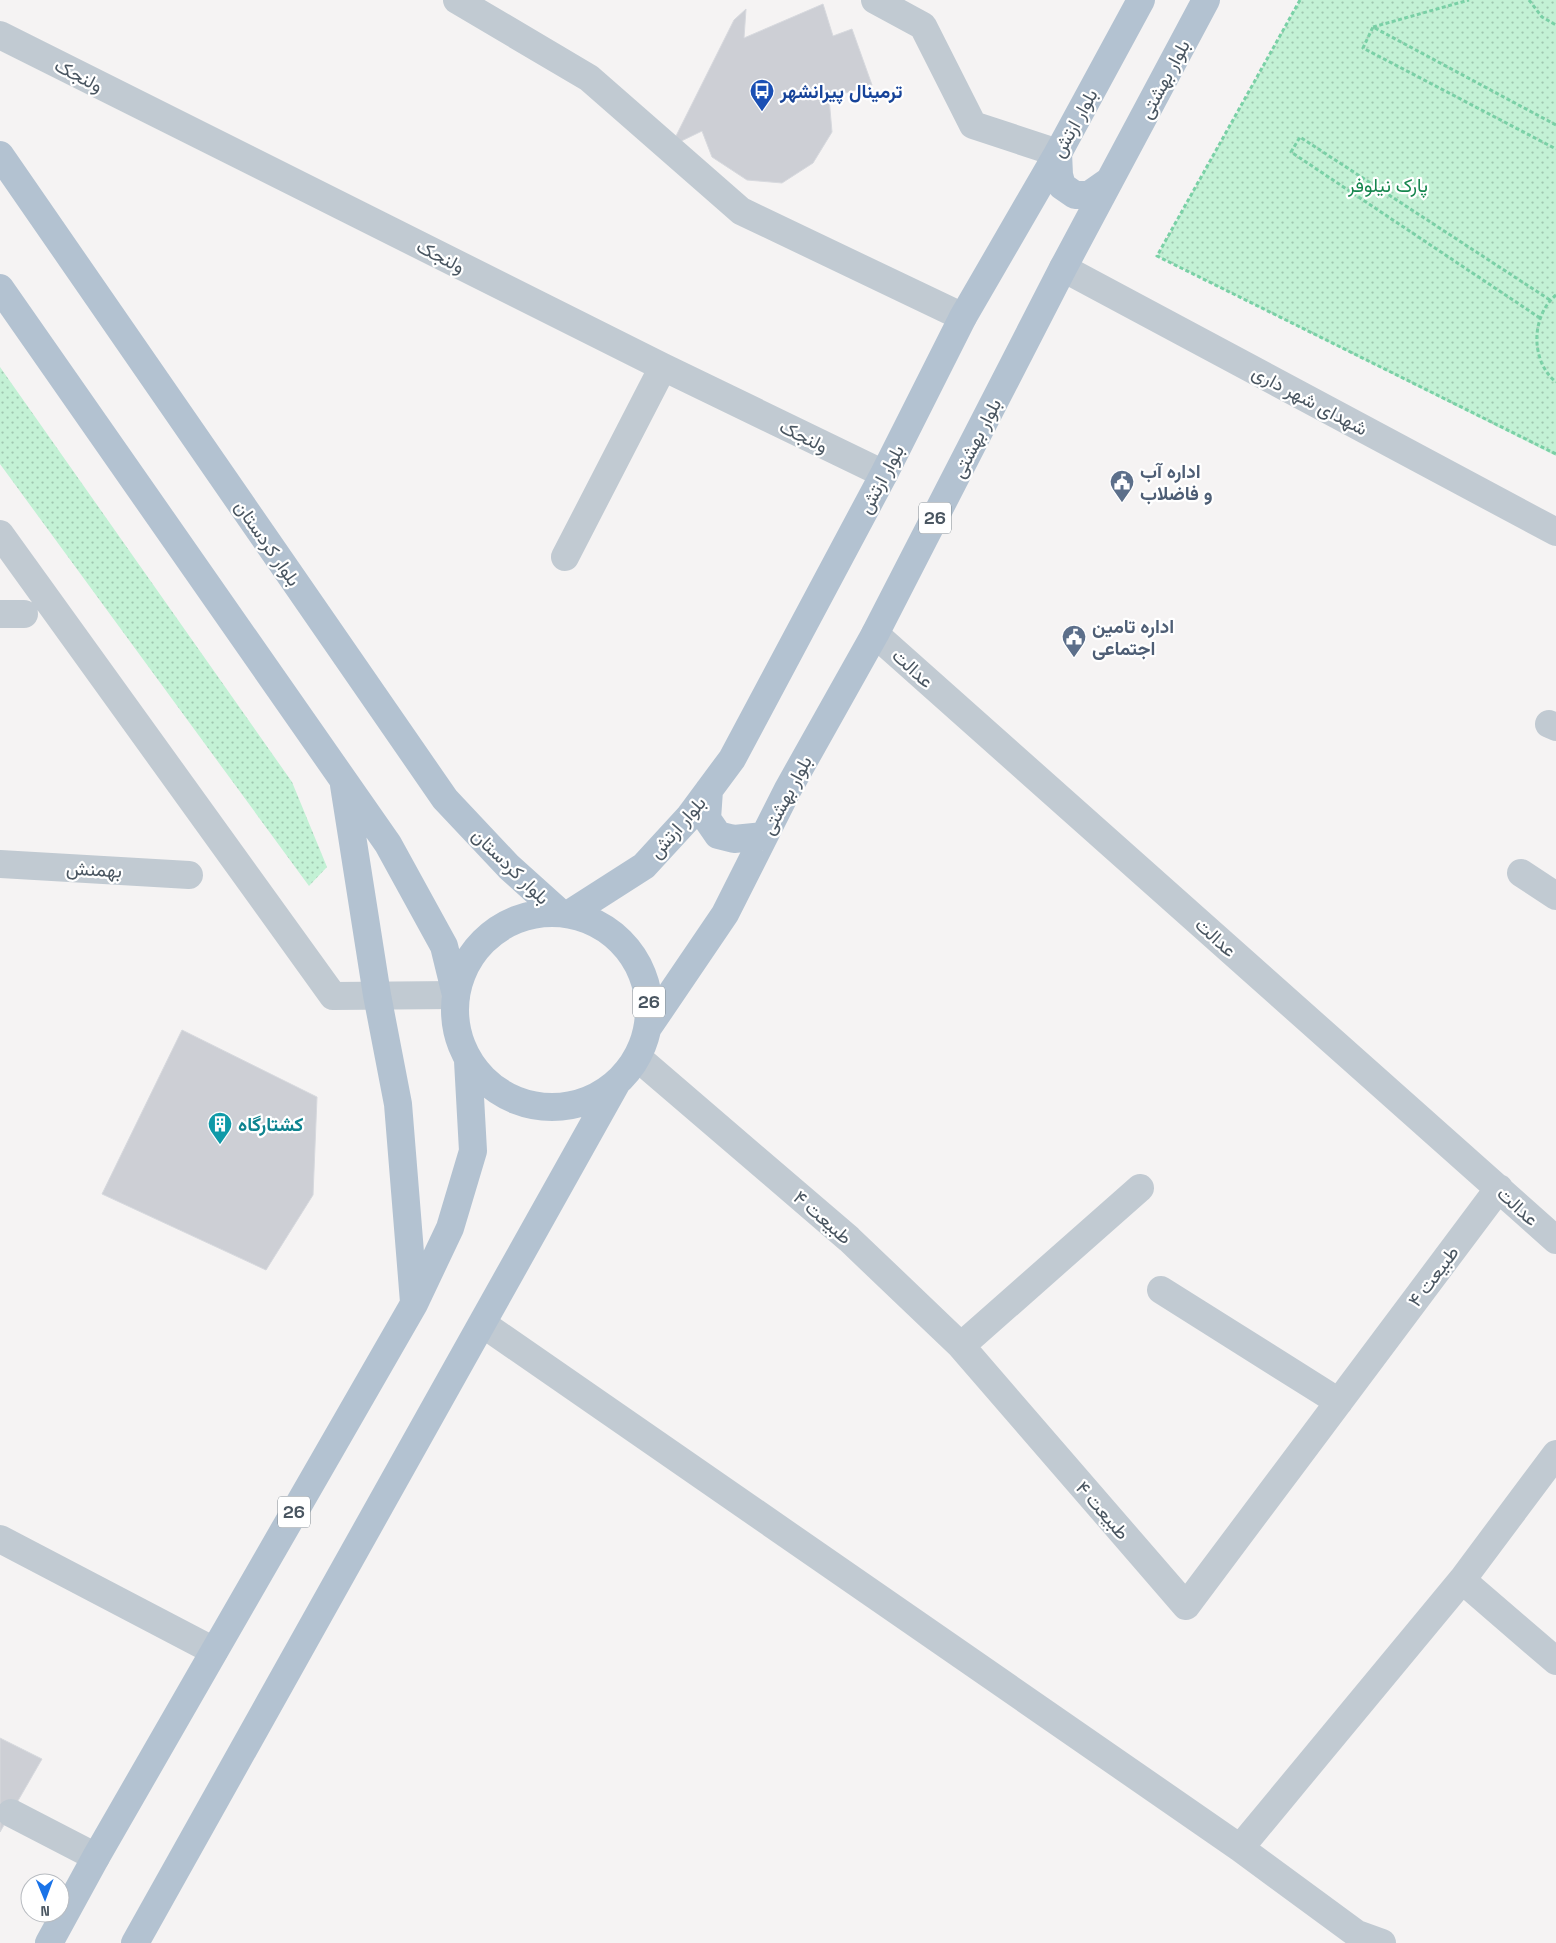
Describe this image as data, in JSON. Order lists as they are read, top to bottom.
{
  "streets": {
    "main road": [
      "بلوار بهشتی",
      "بلوار ارتش",
      "26",
      "بلوار کردستان"
    ],
    "street": [
      "ولنجک",
      "شهدای شهر داری",
      "عدالت",
      "بهمنش",
      "طبیعت ۴"
    ]
  },
  "crossings": [
    ["ولنجک", "بلوار ارتش"],
    ["بلوار بهشتی", "شهدای شهر داری"],
    ["بلوار بهشتی", "26"],
    ["بلوار بهشتی", "عدالت"],
    ["بلوار ارتش", "26"],
    ["بلوار ارتش", "بلوار کردستان"],
    ["26", "بلوار کردستان"],
    ["26", "طبیعت ۴"],
    ["عدالت", "طبیعت ۴"]
  ],
  "parks": ["پارک نیلوفر"],
  "places": {
    "bus stop": ["ترمینال پیرانشهر"],
    "public building": ["اداره آب و فاضلاب", "اداره تامین اجتماعی"],
    "building": ["کشتارگاه"]
  },
  "north": "bottom"
}
